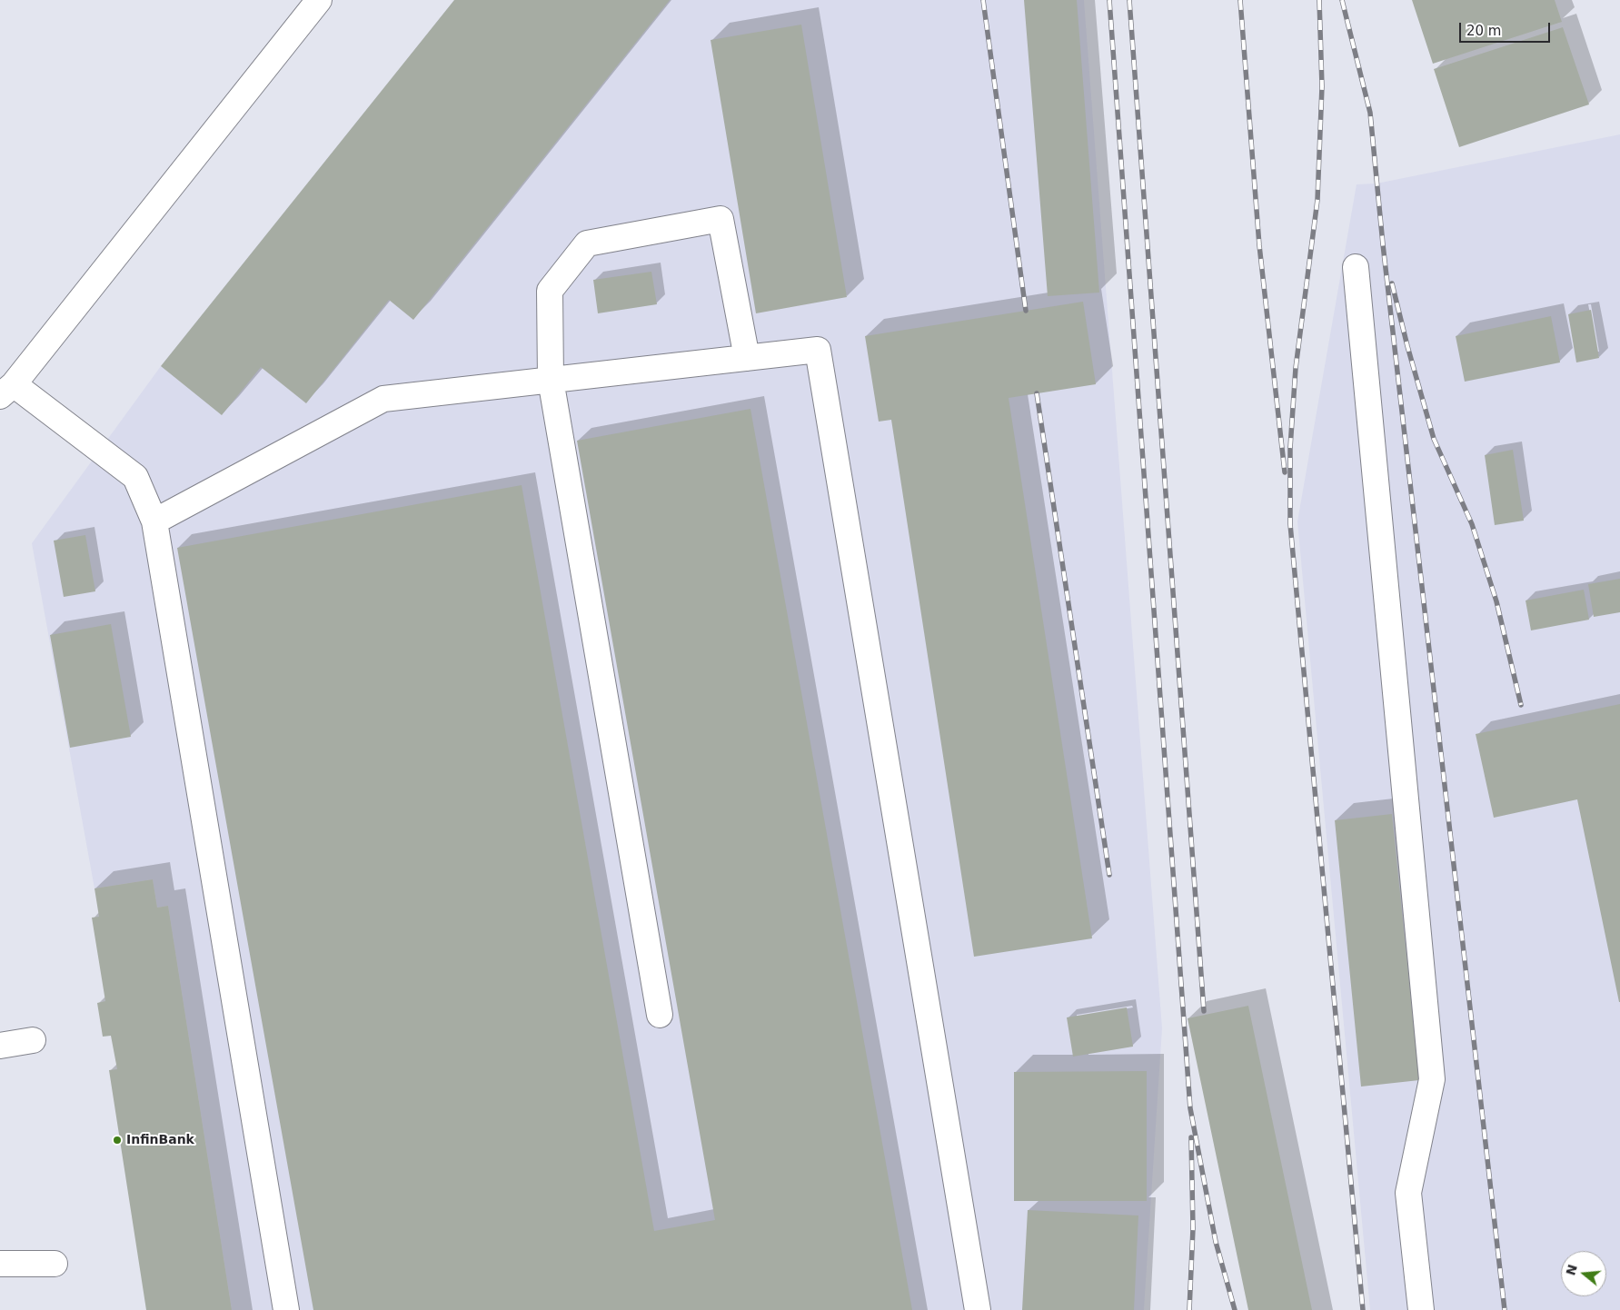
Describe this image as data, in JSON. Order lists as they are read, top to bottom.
{
  "places": ["InfinBank"],
  "scale_bar": "20 m",
  "north": "left"
}
